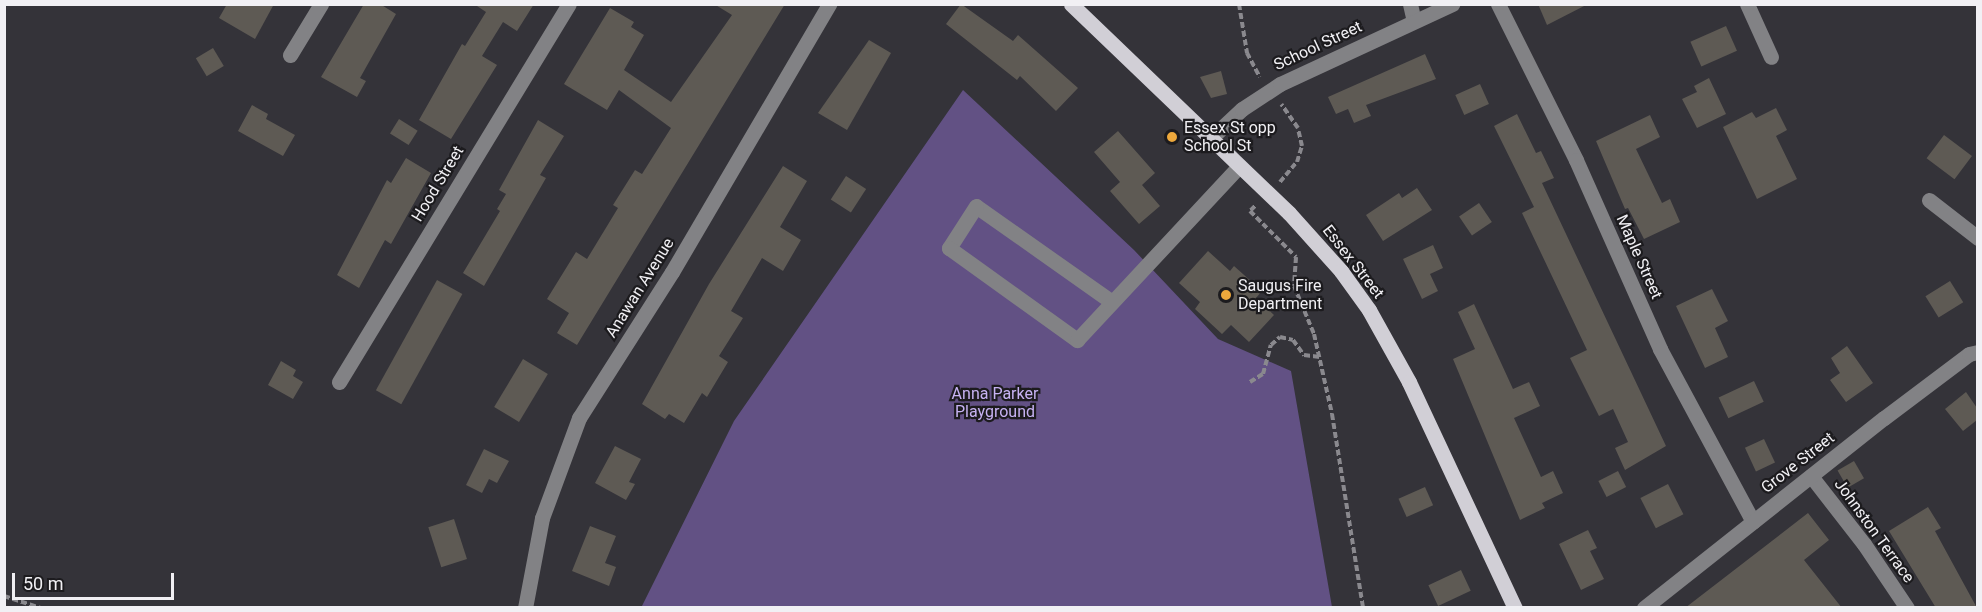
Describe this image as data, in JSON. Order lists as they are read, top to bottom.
{
  "streets": {
    "main road": ["Essex Street"],
    "street": [
      "School Street",
      "Hood Street",
      "Maple Street",
      "Anawan Avenue",
      "Grove Street",
      "Johnston Terrace"
    ]
  },
  "crossings": [
    ["School Street", "Essex Street"],
    ["Maple Street", "Grove Street"],
    ["Grove Street", "Johnston Terrace"]
  ],
  "parks": ["Anna Parker Playground"],
  "places": ["Essex St opp School St", "Saugus Fire Department"],
  "scale_bar": "50 m"
}
